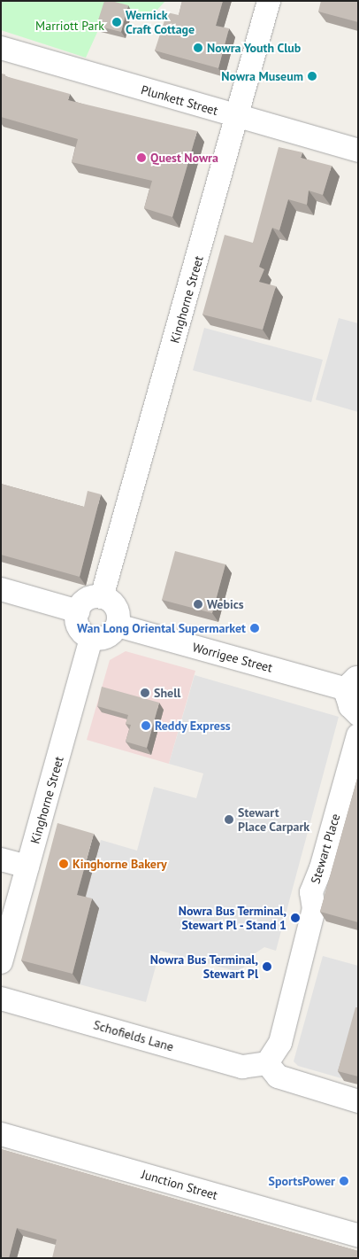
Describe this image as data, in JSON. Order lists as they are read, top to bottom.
{
  "streets": {
    "street": [
      "Plunkett Street",
      "Kinghorne Street",
      "Worrigee Street",
      "Stewart Place",
      "Schofields Lane",
      "Junction Street"
    ]
  },
  "crossings": [
    ["Plunkett Street", "Kinghorne Street"],
    ["Kinghorne Street", "Worrigee Street"],
    ["Stewart Place", "Schofields Lane"]
  ],
  "parks": ["Marriott Park"],
  "places": [
    "Wernick Craft Cottage",
    "Nowra Youth Club",
    "Nowra Museum",
    "Quest Nowra",
    "Webics",
    "Wan Long Oriental Supermarket",
    "Shell",
    "Reddy Express",
    "Stewart Place Carpark",
    "Kinghorne Bakery",
    "Nowra Bus Terminal, Stewart Pl - Stand 1",
    "Nowra Bus Terminal, Stewart Pl",
    "SportsPower"
  ]
}
